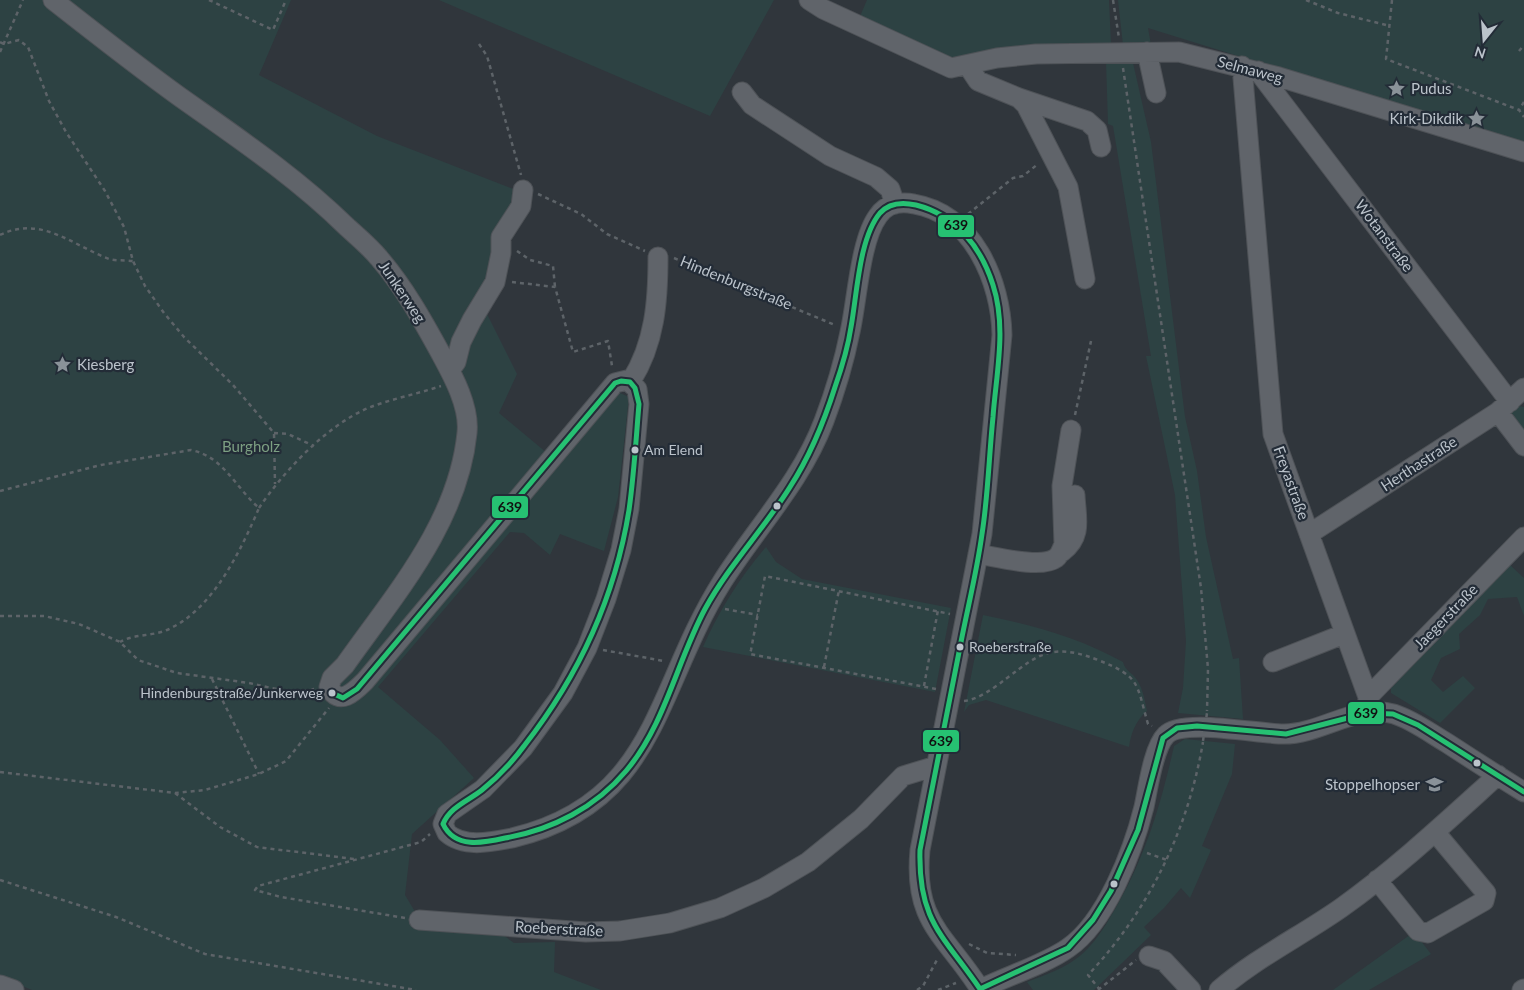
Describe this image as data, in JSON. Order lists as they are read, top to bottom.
{
  "streets": {
    "street": [
      "Selmaweg",
      "Wotanstraße",
      "Hindenburgstraße",
      "Junkerweg",
      "Herthastraße",
      "Freyastraße",
      "Jaegerstraße",
      "Roeberstraße"
    ]
  },
  "crossings": [
    ["Selmaweg", "Wotanstraße"],
    ["Selmaweg", "Freyastraße"],
    ["Wotanstraße", "Herthastraße"],
    ["Wotanstraße", "Freyastraße"],
    ["Hindenburgstraße", "Junkerweg"],
    ["Herthastraße", "Freyastraße"],
    ["Freyastraße", "Jaegerstraße"]
  ],
  "parks": ["Burgholz"],
  "places": {
    "place": ["Pudus", "Kirk-Dikdik", "Kiesberg"],
    "other": ["Am Elend", "Roeberstraße", "Hindenburgstraße/Junkerweg"],
    "school or university": ["Stoppelhopser"]
  },
  "lines": ["transit line 639"],
  "north": "bottom"
}
